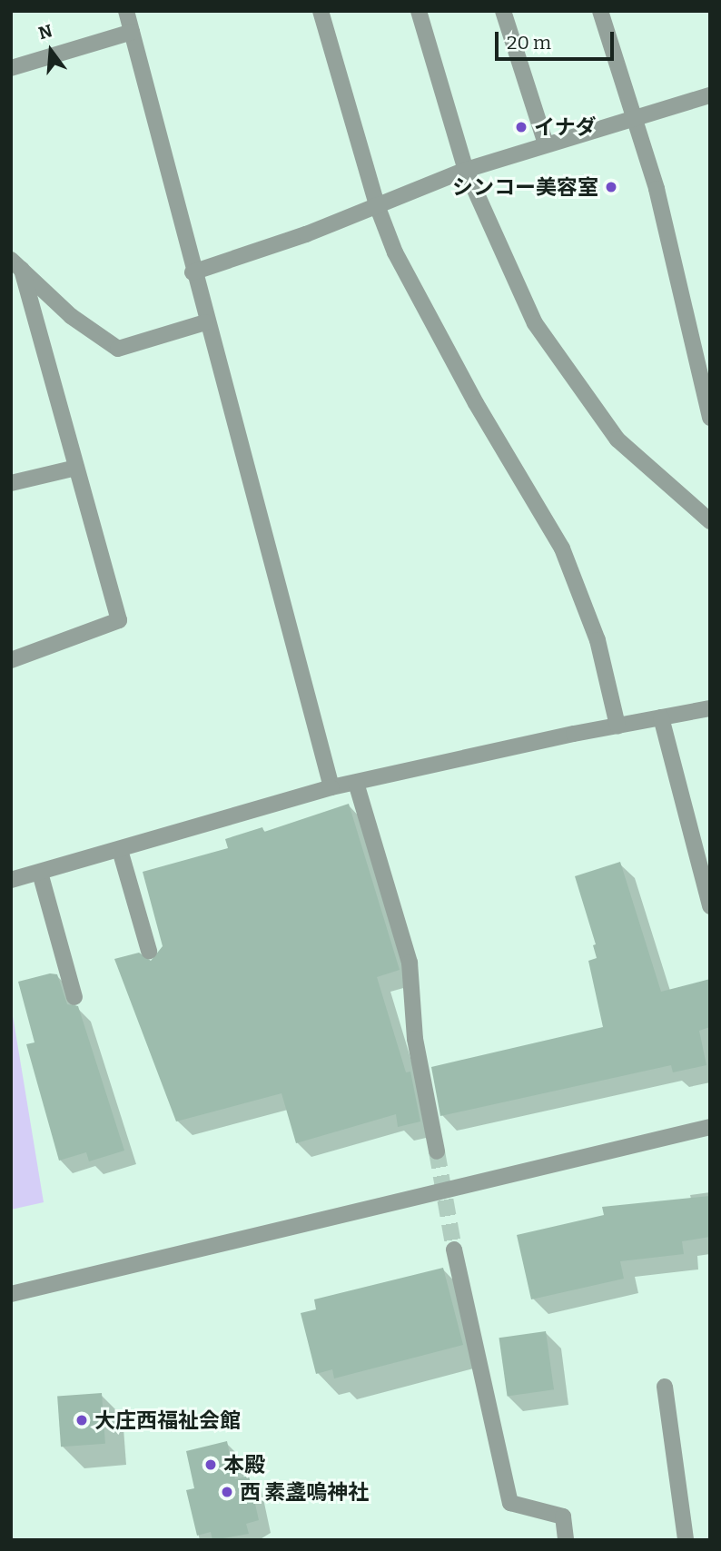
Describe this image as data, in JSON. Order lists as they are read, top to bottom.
{
  "places": [
    "イナダ",
    "シンコー美容室",
    "大庄西福祉会館",
    "本殿",
    "西 素盞嗚神社"
  ],
  "scale_bar": "20 m",
  "north": "top"
}
